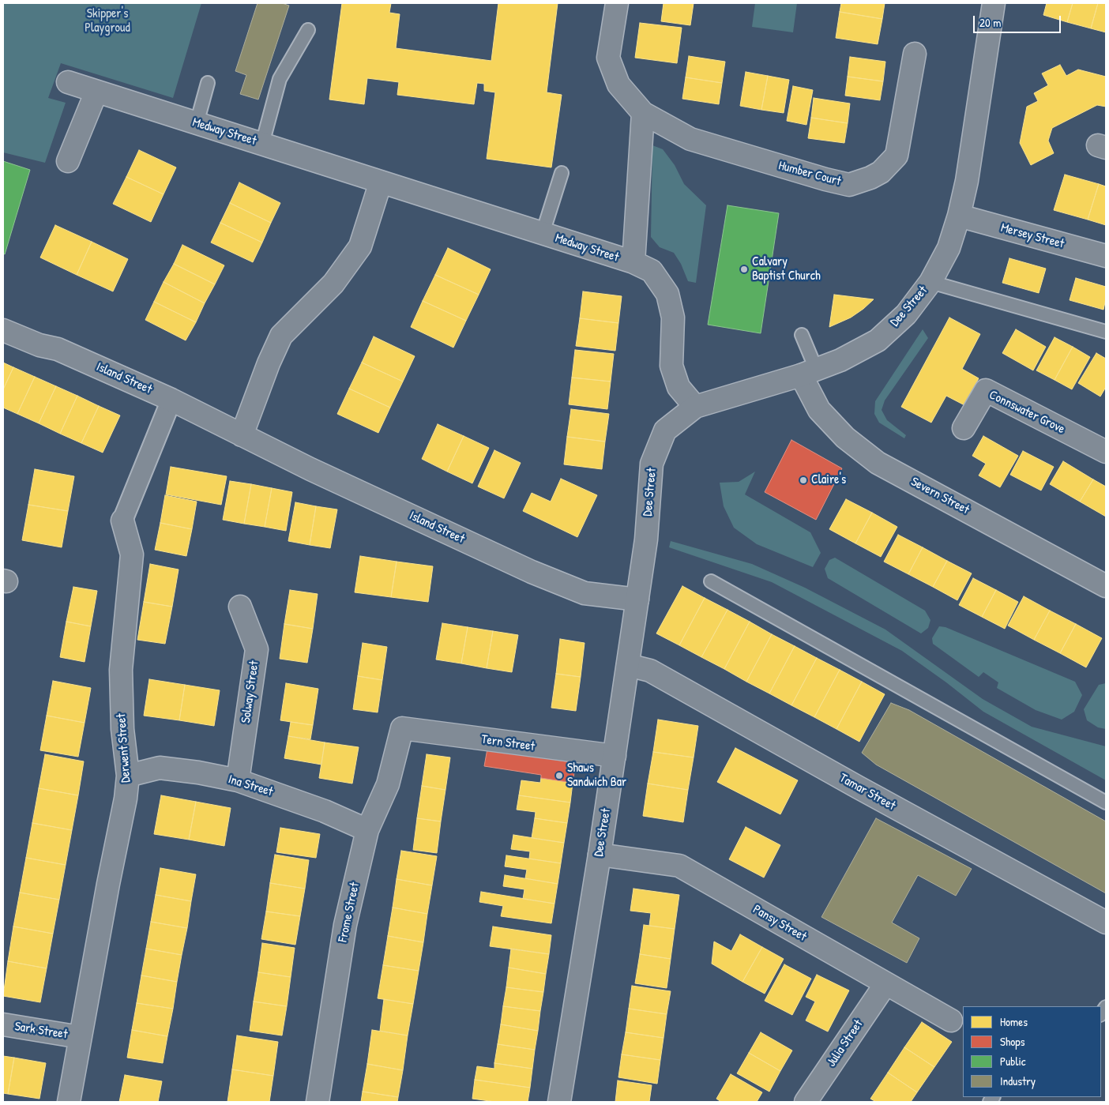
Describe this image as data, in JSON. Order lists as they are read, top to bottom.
{
  "streets": {
    "street": [
      "Medway Street",
      "Humber Court",
      "Mersey Street",
      "Dee Street",
      "Island Street",
      "Connswater Grove",
      "Severn Street",
      "Solway Street",
      "Tern Street",
      "Derwent Street",
      "Ina Street",
      "Tamar Street",
      "Frome Street",
      "Pansy Street",
      "Sark Street",
      "Julia Street"
    ]
  },
  "crossings": [
    ["Medway Street", "Dee Street"],
    ["Mersey Street", "Dee Street"],
    ["Dee Street", "Island Street"],
    ["Dee Street", "Severn Street"],
    ["Dee Street", "Tern Street"],
    ["Dee Street", "Tamar Street"],
    ["Dee Street", "Pansy Street"],
    ["Island Street", "Derwent Street"],
    ["Solway Street", "Ina Street"],
    ["Tern Street", "Frome Street"],
    ["Derwent Street", "Ina Street"],
    ["Derwent Street", "Sark Street"],
    ["Ina Street", "Frome Street"],
    ["Pansy Street", "Julia Street"]
  ],
  "parks": ["Skipper's Playgroud"],
  "places": ["Calvary Baptist Church", "Claire's", "Shaws Sandwich Bar"],
  "legend": [
    "Homes",
    "Shops",
    "Public",
    "Industry"
  ],
  "scale_bar": "20 m"
}
